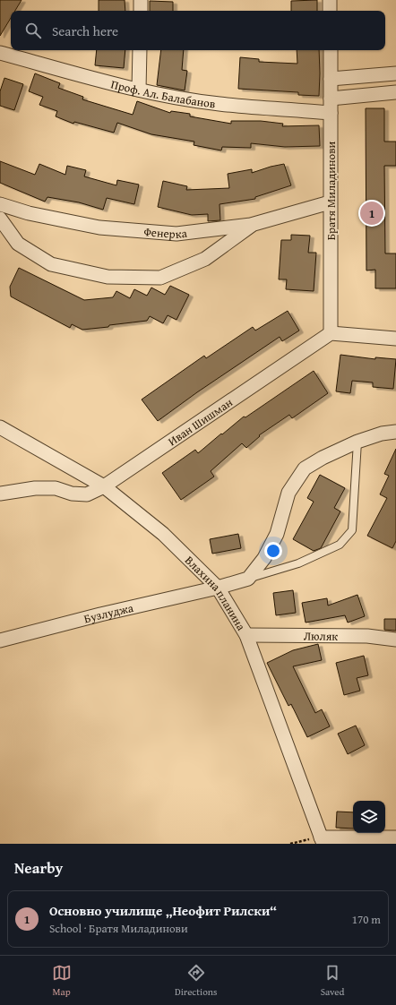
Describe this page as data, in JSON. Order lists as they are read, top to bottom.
{
  "streets": {
    "street": [
      "Проф. Ал. Балабанов",
      "Братя Миладинови",
      "Фенерка",
      "Иван Шишман",
      "Влахина планина",
      "Бузлуджа",
      "Люляк"
    ]
  },
  "crossings": [
    ["Проф. Ал. Балабанов", "Братя Миладинови"],
    ["Братя Миладинови", "Фенерка"],
    ["Братя Миладинови", "Иван Шишман"],
    ["Иван Шишман", "Влахина планина"],
    ["Влахина планина", "Бузлуджа"],
    ["Влахина планина", "Люляк"]
  ],
  "page": {
    "search": "Search here",
    "pins": "1",
    "heading": "Nearby",
    "list": [
      {
        "mark": "1",
        "name": "Основно училище „Неофит Рилски“",
        "note": "School · Братя Миладинови",
        "value": "170 m"
      }
    ],
    "nav": ["Map", "Directions", "Saved"]
  }
}
